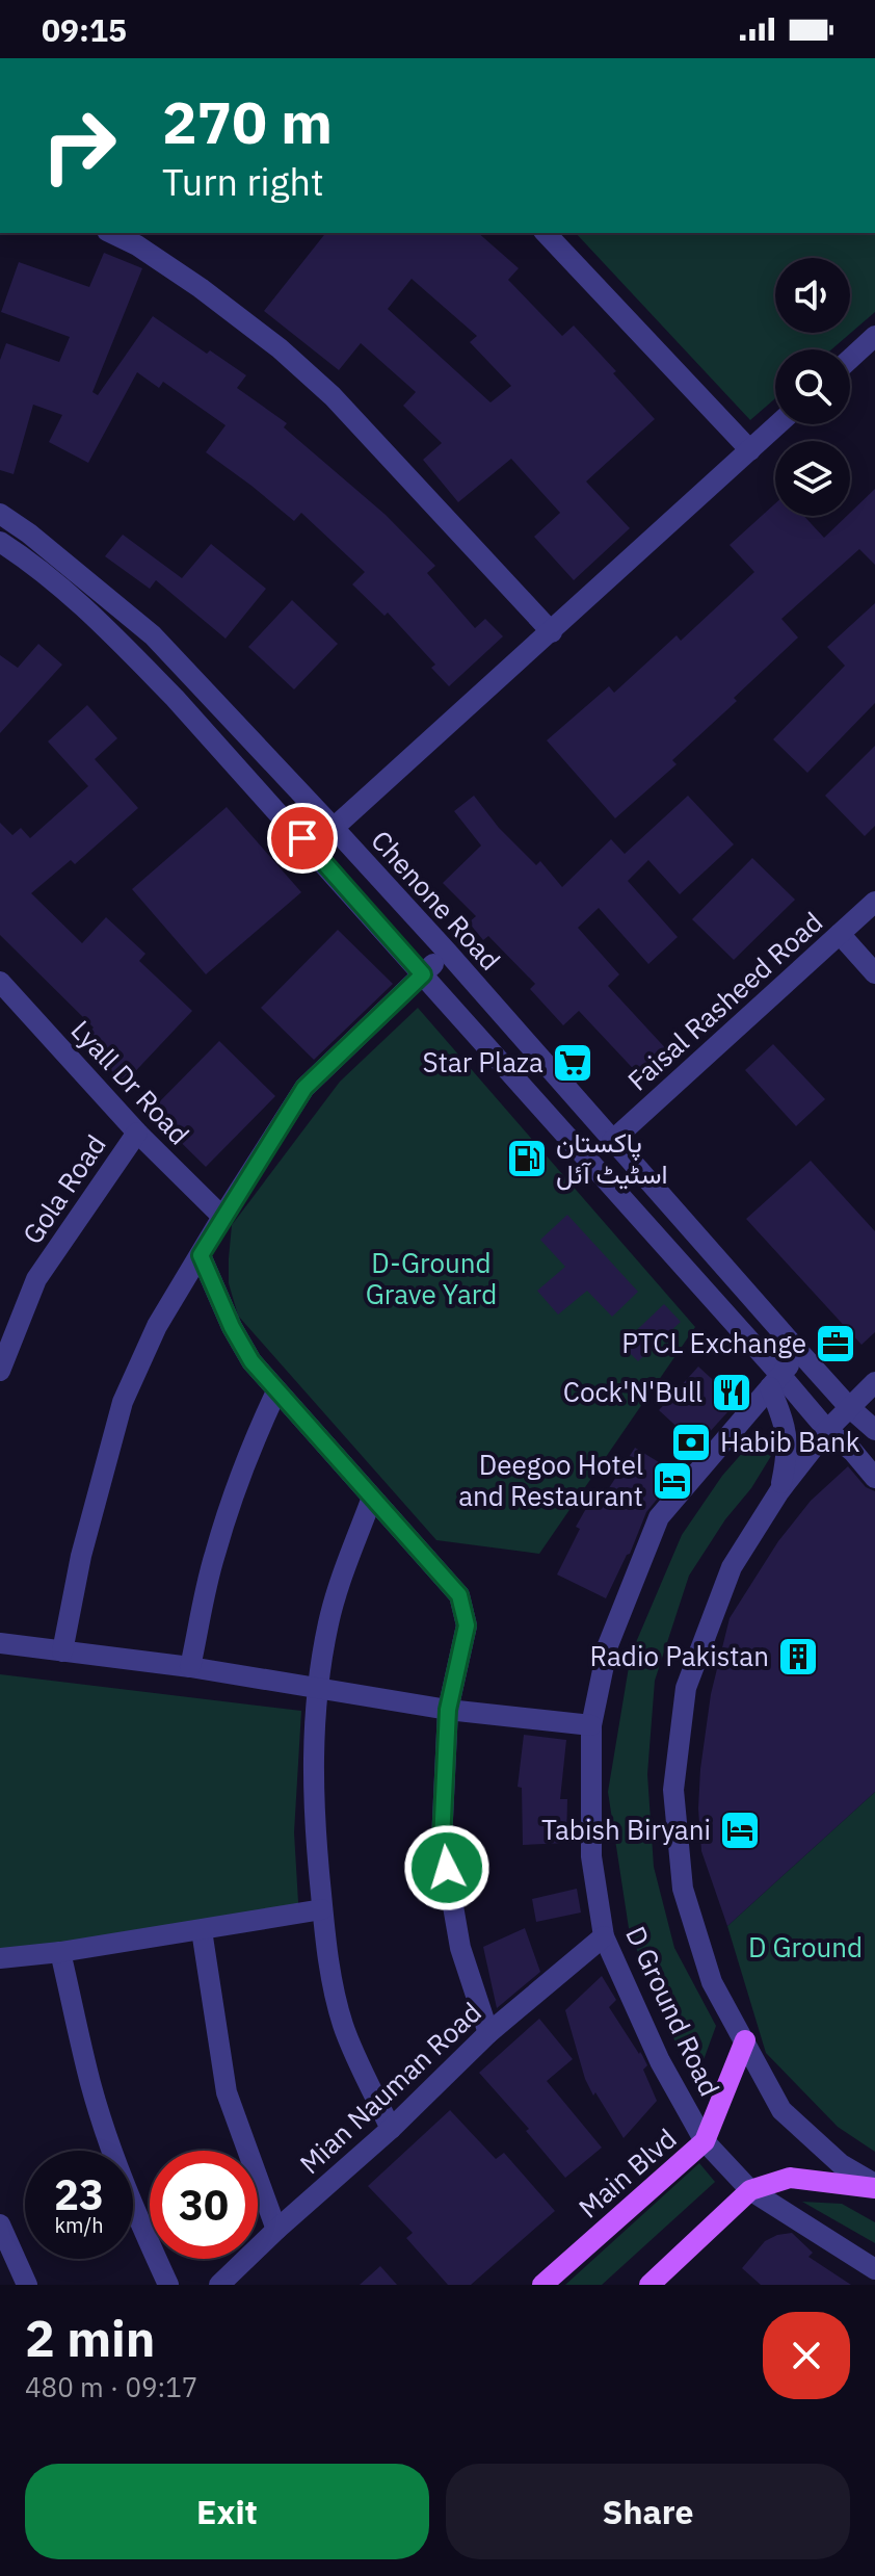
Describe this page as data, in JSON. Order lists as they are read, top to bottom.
{
  "streets": {
    "main road": ["Main Blvd"],
    "street": [
      "Chenone Road",
      "Faisal Rasheed Road",
      "Lyall Dr Road",
      "Gola Road",
      "D Ground Road",
      "Mian Nauman Road"
    ]
  },
  "crossings": [
    ["Chenone Road", "Faisal Rasheed Road"],
    ["Chenone Road", "D Ground Road"],
    ["Lyall Dr Road", "Gola Road"],
    ["D Ground Road", "Mian Nauman Road"],
    ["D Ground Road", "Main Blvd"]
  ],
  "parks": ["D-Ground Grave Yard", "D Ground"],
  "places": {
    "supermarket": ["Star Plaza"],
    "fuel station": ["پاکستان اسٹیٹ آئل"],
    "office": ["PTCL Exchange"],
    "restaurant": ["Cock'N'Bull"],
    "bank": ["Habib Bank"],
    "hotel": ["Deegoo Hotel and Restaurant", "Tabish Biryani"],
    "building": ["Radio Pakistan"]
  },
  "page": {
    "status": "09:15",
    "turn": ["270 m", "Turn right"],
    "speed": "23 km/h",
    "limit": "30",
    "heading": ["2 min", "480 m · 09:17"],
    "buttons": ["Exit", "Share"]
  }
}
